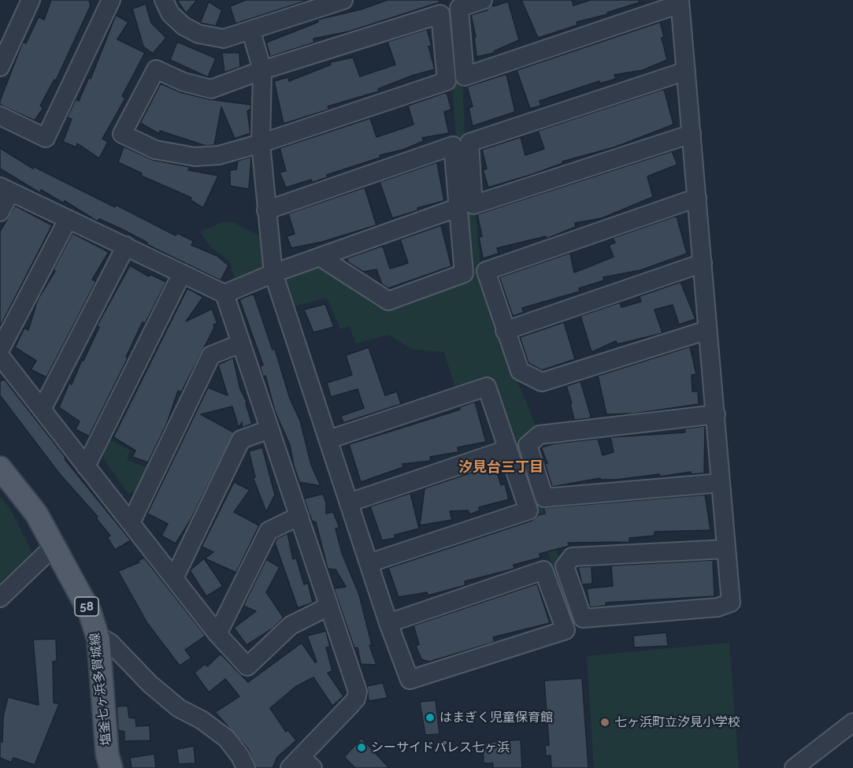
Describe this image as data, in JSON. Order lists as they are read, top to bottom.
{
  "streets": {
    "main road": ["58", "塩釜七ヶ浜多賀城線"]
  },
  "districts": ["汐見台三丁目"],
  "places": ["はまぎく児童保育館", "七ヶ浜町立汐見小学校", "シーサイドパレス七ヶ浜"]
}
